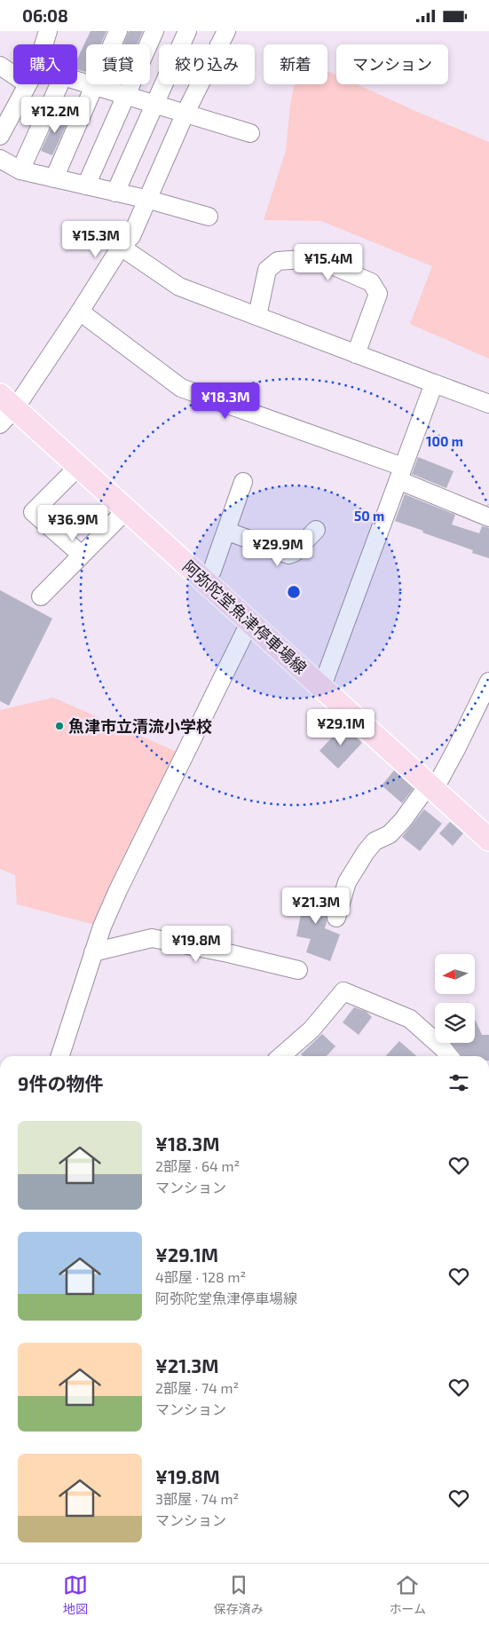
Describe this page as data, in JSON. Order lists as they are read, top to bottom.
{
  "streets": {
    "main road": ["阿弥陀堂魚津停車場線"]
  },
  "places": ["魚津市立清流小学校"],
  "north": "left",
  "page": {
    "status": "06:08",
    "chip": [
      "購入",
      "賃貸",
      "絞り込み",
      "新着",
      "マンション"
    ],
    "price": [
      "¥12.2M",
      "¥15.3M",
      "¥15.4M",
      "¥18.3M",
      "¥36.9M",
      "¥29.9M",
      "¥29.1M",
      "¥21.3M",
      "¥19.8M"
    ],
    "heading": "9件の物件",
    "list": [
      {
        "name": "¥18.3M",
        "note": "2部屋 · 64 m² · マンション"
      },
      {
        "name": "¥29.1M",
        "note": "4部屋 · 128 m² · 阿弥陀堂魚津停車場線"
      },
      {
        "name": "¥21.3M",
        "note": "2部屋 · 74 m² · マンション"
      },
      {
        "name": "¥19.8M",
        "note": "3部屋 · 74 m² · マンション"
      }
    ],
    "tabs": ["地図", "保存済み", "ホーム"]
  },
  "rings": ["100 m", "50 m"]
}
